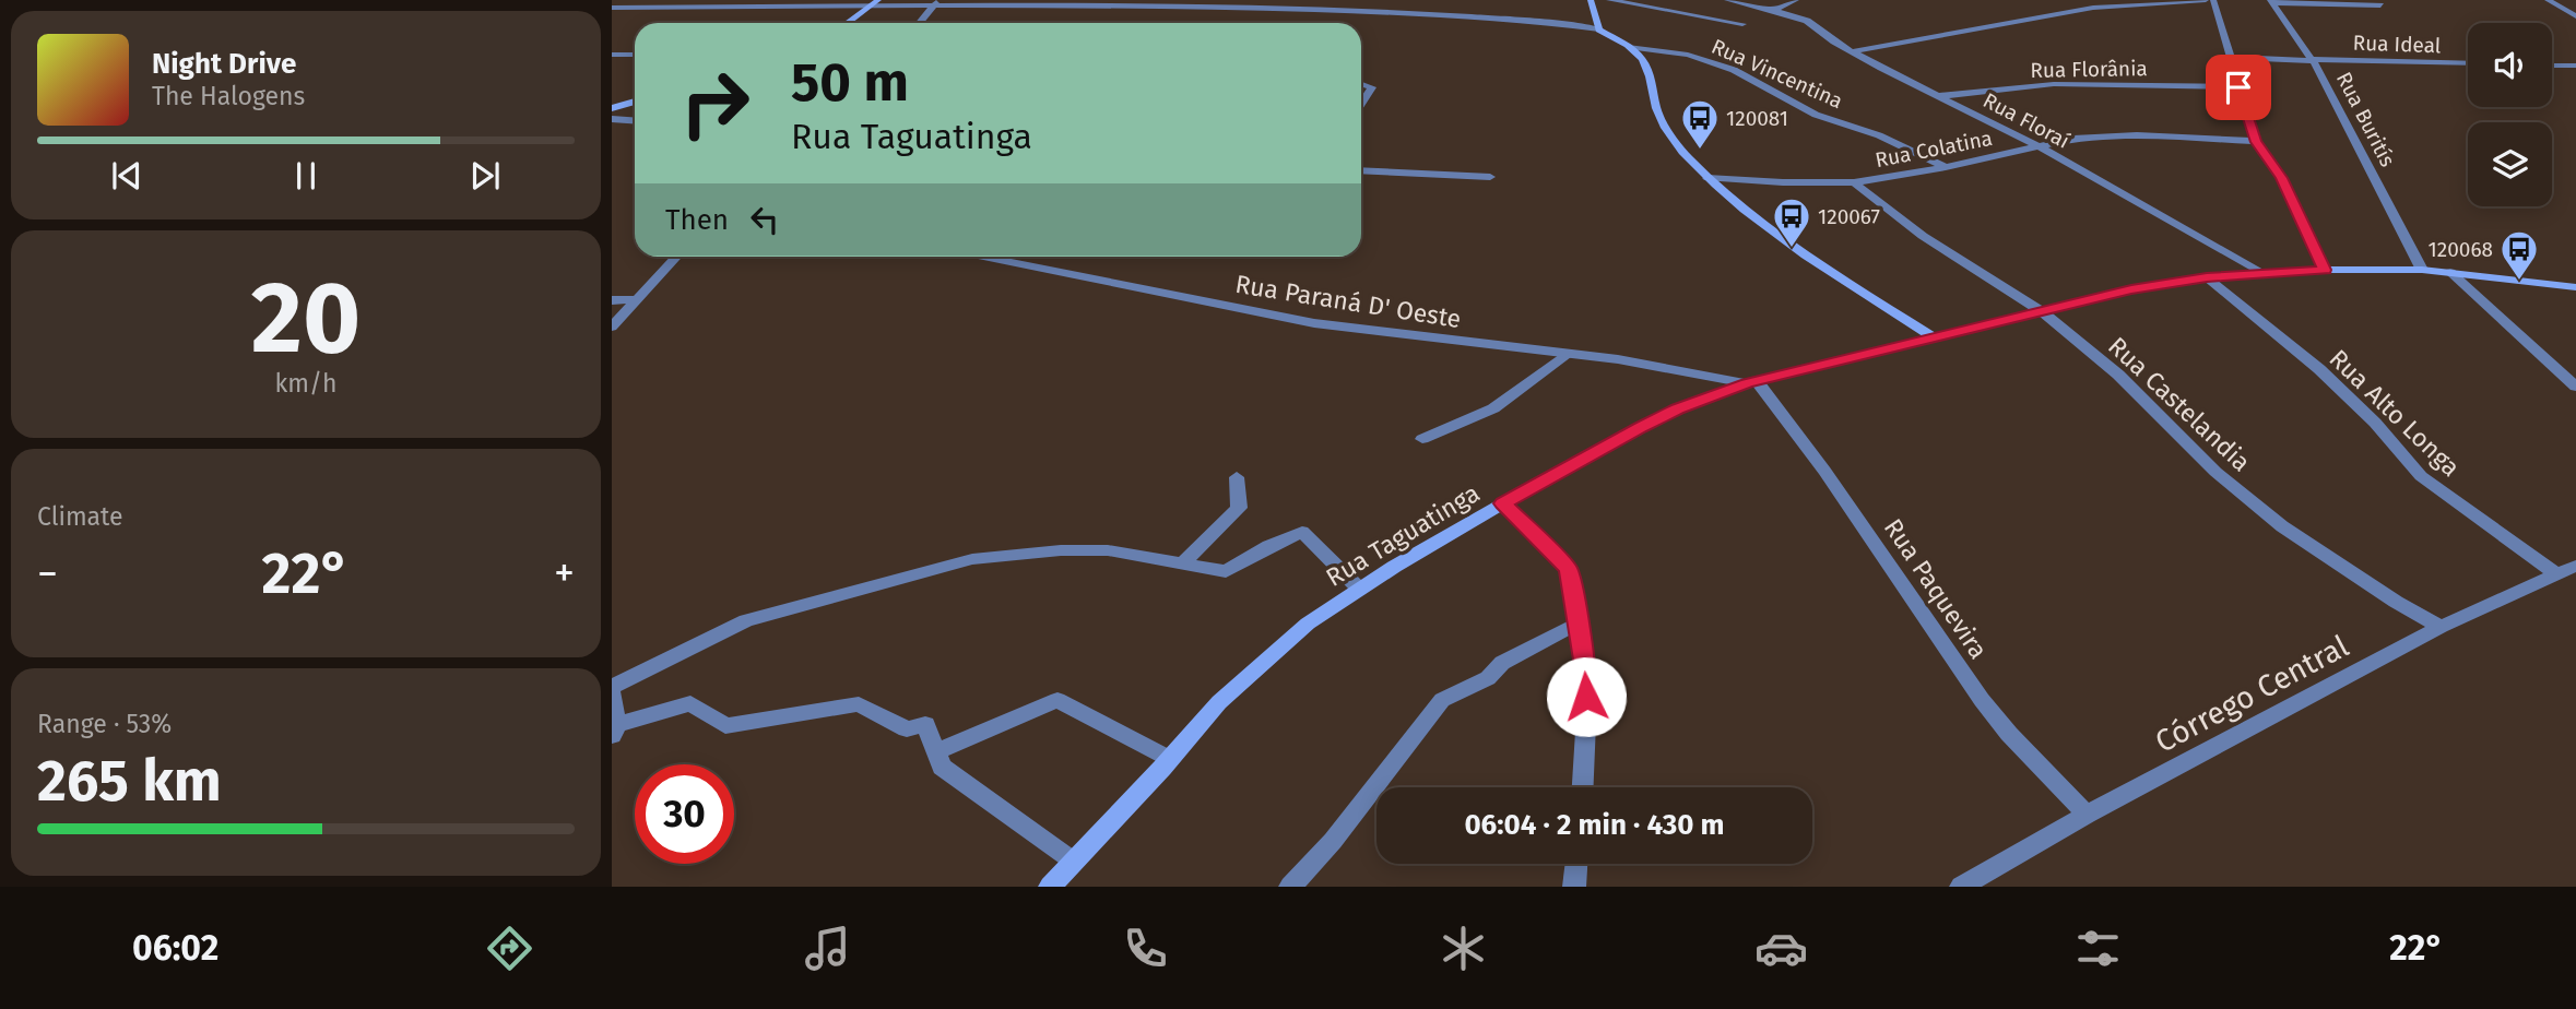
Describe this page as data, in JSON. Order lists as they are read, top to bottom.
{
  "streets": {
    "street": [
      "Rua Ideal",
      "Rua Florânia",
      "Rua Vincentina",
      "Rua Buritís",
      "Rua Floraí",
      "Rua Colatina",
      "Rua Paraná D' Oeste",
      "Rua Castelandia",
      "Rua Alto Longa",
      "Rua Taguatinga",
      "Rua Paquevira",
      "Córrego Central"
    ]
  },
  "crossings": [
    ["Rua Ideal", "Rua Buritís"],
    ["Rua Florânia", "Rua Floraí"],
    ["Rua Vincentina", "Rua Colatina"],
    ["Rua Buritís", "Rua Taguatinga"],
    ["Rua Floraí", "Rua Colatina"],
    ["Rua Floraí", "Rua Taguatinga"],
    ["Rua Colatina", "Rua Castelandia"],
    ["Rua Paraná D' Oeste", "Rua Taguatinga"],
    ["Rua Paraná D' Oeste", "Rua Paquevira"],
    ["Rua Castelandia", "Rua Taguatinga"],
    ["Rua Castelandia", "Córrego Central"],
    ["Rua Alto Longa", "Rua Taguatinga"],
    ["Rua Alto Longa", "Córrego Central"],
    ["Rua Taguatinga", "Rua Paquevira"],
    ["Rua Paquevira", "Córrego Central"]
  ],
  "places": {
    "bus stop": ["120081", "120067", "120068"]
  },
  "page": {
    "turn": ["50 m", "Rua Taguatinga"],
    "song": ["Night Drive", "The Halogens"],
    "then": "Then",
    "tile": [
      ["20", "km/h"],
      "Climate",
      ["Range · 53%", "265 km"]
    ],
    "heat": ["−", "22°", "+"],
    "limit": "30",
    "trip": "06:04 · 2 min · 430 m",
    "tabs": ["06:02", "22°"]
  }
}
